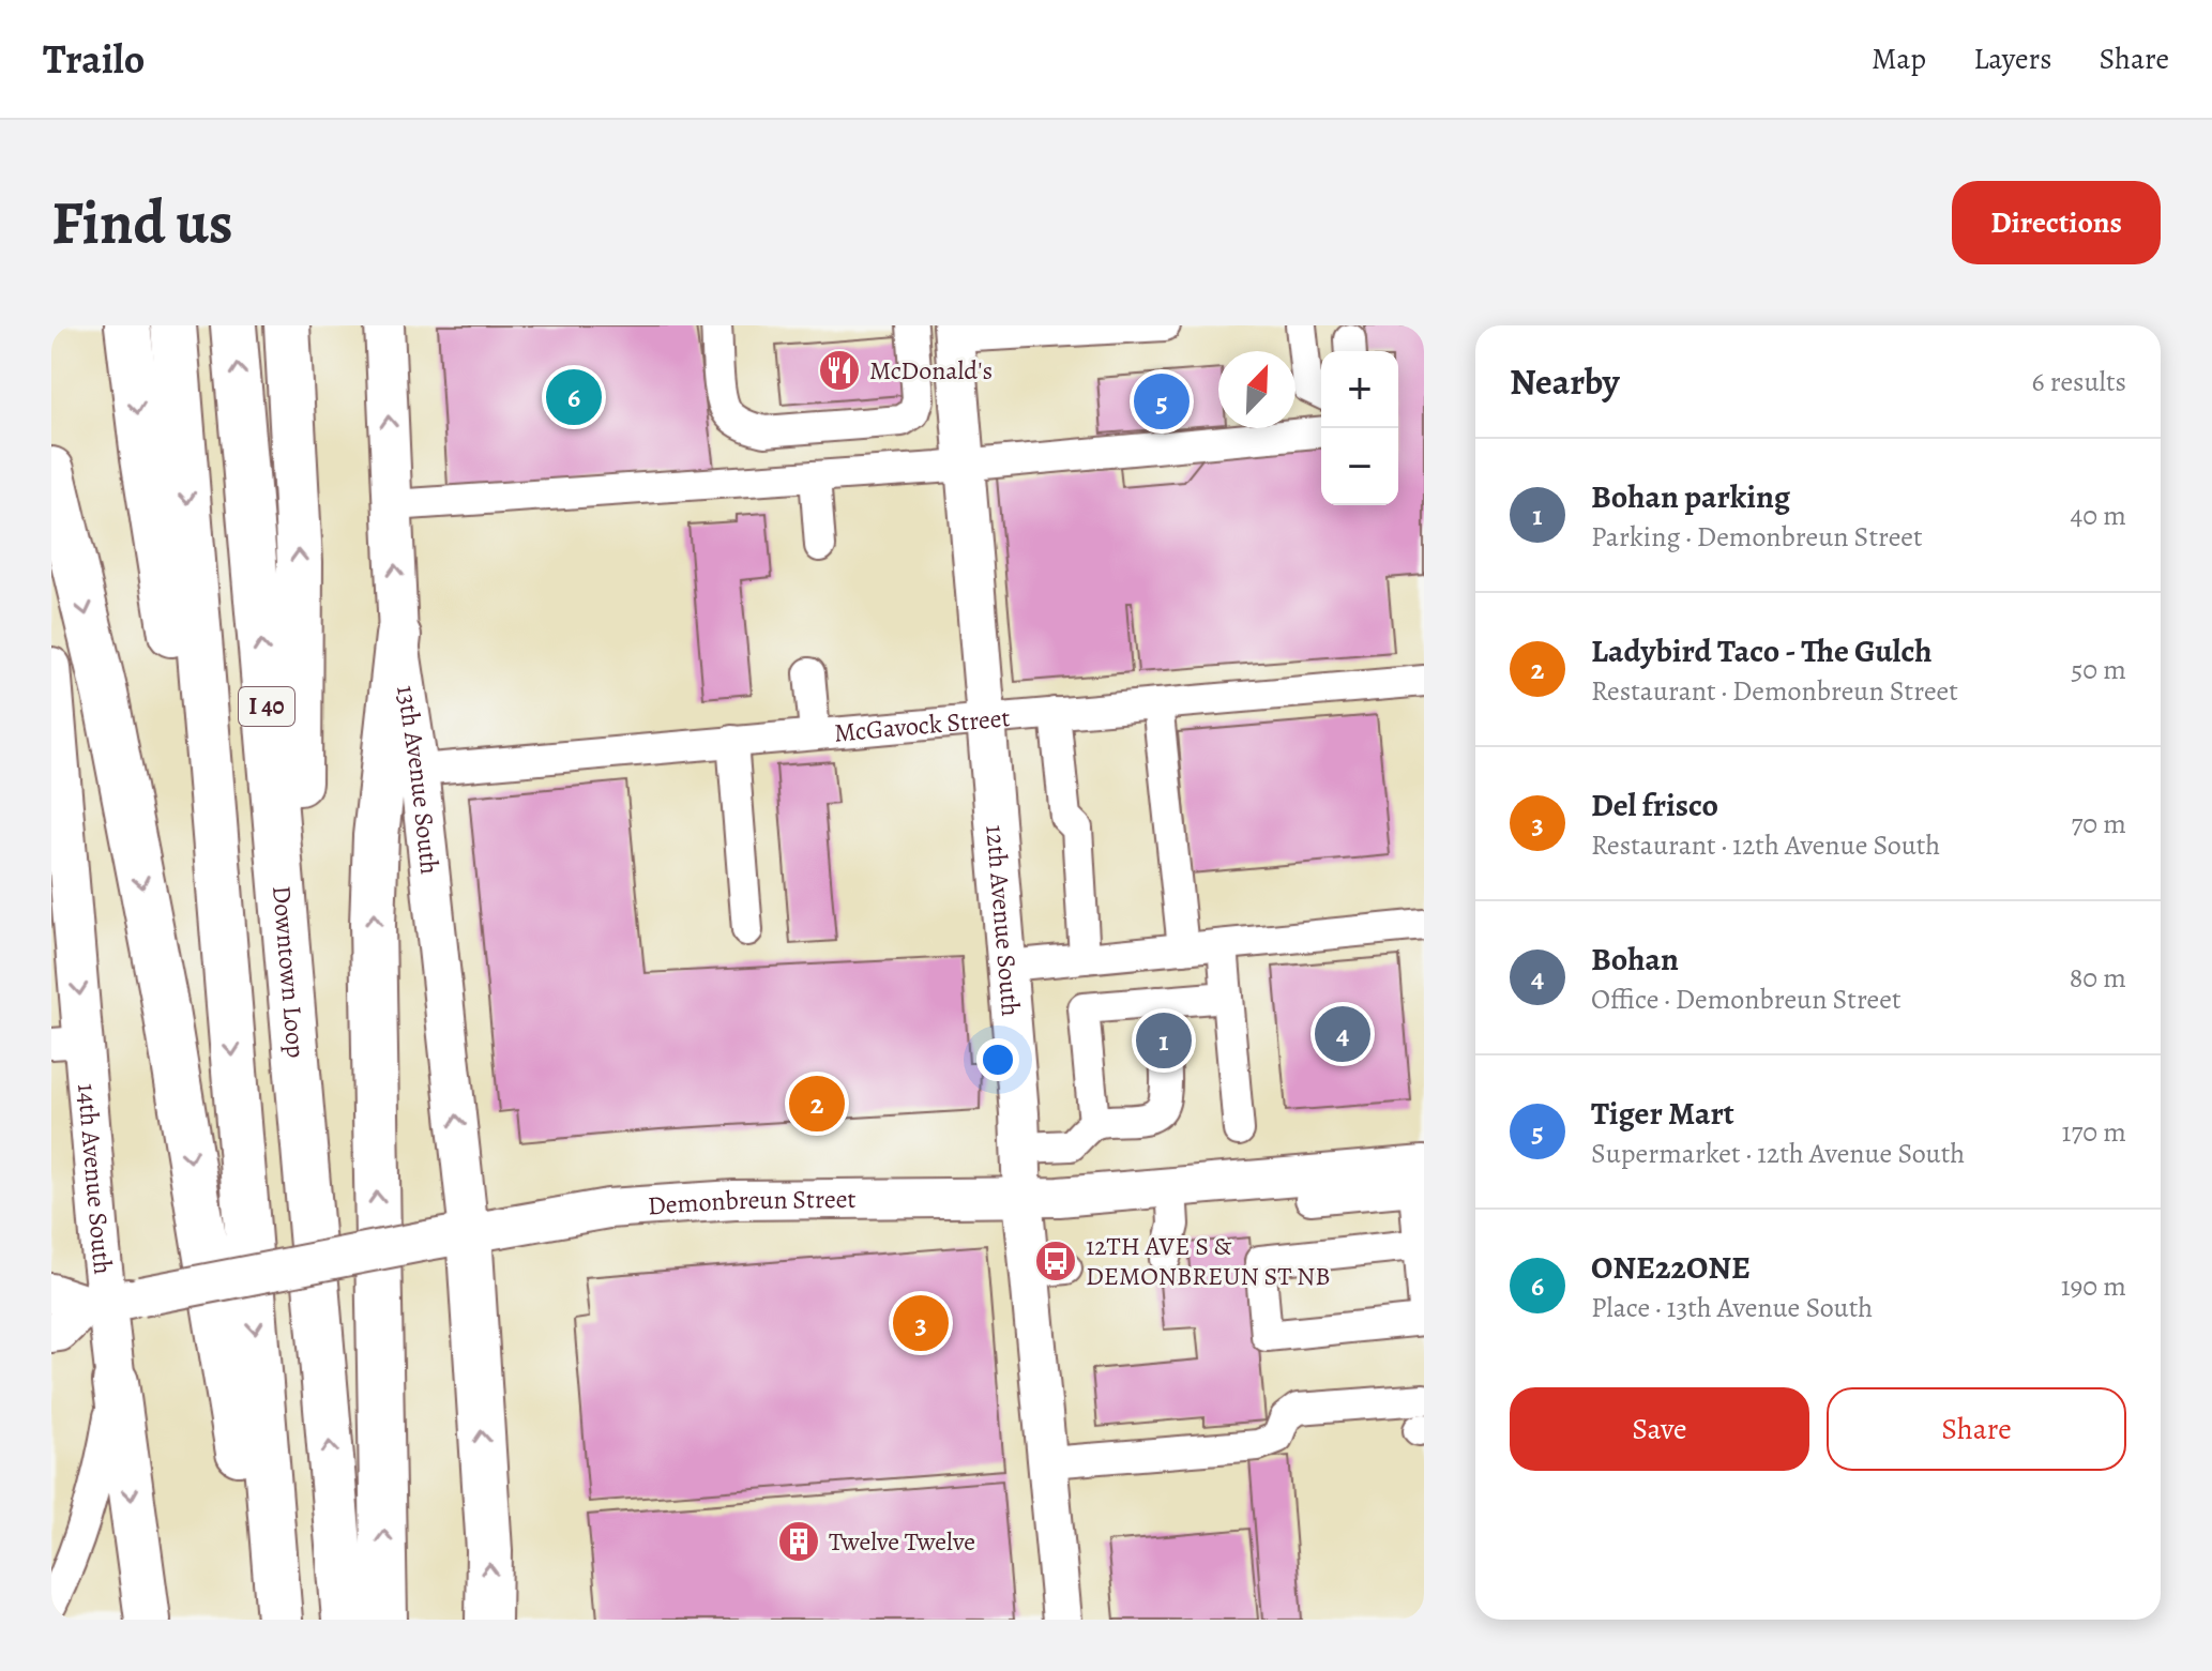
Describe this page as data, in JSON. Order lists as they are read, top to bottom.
{
  "streets": {
    "highway": ["I 40", "Downtown Loop"],
    "main road": [
      "13th Avenue South",
      "12th Avenue South",
      "14th Avenue South",
      "Demonbreun Street"
    ],
    "street": ["McGavock Street"]
  },
  "crossings": [
    ["McGavock Street", "13th Avenue South"],
    ["McGavock Street", "12th Avenue South"],
    ["13th Avenue South", "Demonbreun Street"],
    ["12th Avenue South", "Demonbreun Street"],
    ["14th Avenue South", "Demonbreun Street"]
  ],
  "one_way": ["13th Avenue South", "14th Avenue South"],
  "places": {
    "restaurant": ["McDonald's"],
    "bus stop": ["12TH AVE S & DEMONBREUN ST NB"],
    "building": ["Twelve Twelve"]
  },
  "north": "top right",
  "page": {
    "header": "Trailo",
    "nav": ["Map", "Layers", "Share"],
    "buttons": [
      "Directions",
      ["Save", "Share"]
    ],
    "title": "Find us",
    "heading": ["Nearby", "6 results"],
    "map_buttons": ["+", "−"],
    "pins": [
      "6",
      "5",
      "4",
      "1",
      "2",
      "3"
    ],
    "list": [
      {
        "mark": "1",
        "name": "Bohan parking",
        "note": "Parking · Demonbreun Street",
        "value": "40 m"
      },
      {
        "mark": "2",
        "name": "Ladybird Taco - The Gulch",
        "note": "Restaurant · Demonbreun Street",
        "value": "50 m"
      },
      {
        "mark": "3",
        "name": "Del frisco",
        "note": "Restaurant · 12th Avenue South",
        "value": "70 m"
      },
      {
        "mark": "4",
        "name": "Bohan",
        "note": "Office · Demonbreun Street",
        "value": "80 m"
      },
      {
        "mark": "5",
        "name": "Tiger Mart",
        "note": "Supermarket · 12th Avenue South",
        "value": "170 m"
      },
      {
        "mark": "6",
        "name": "ONE22ONE",
        "note": "Place · 13th Avenue South",
        "value": "190 m"
      }
    ]
  }
}
